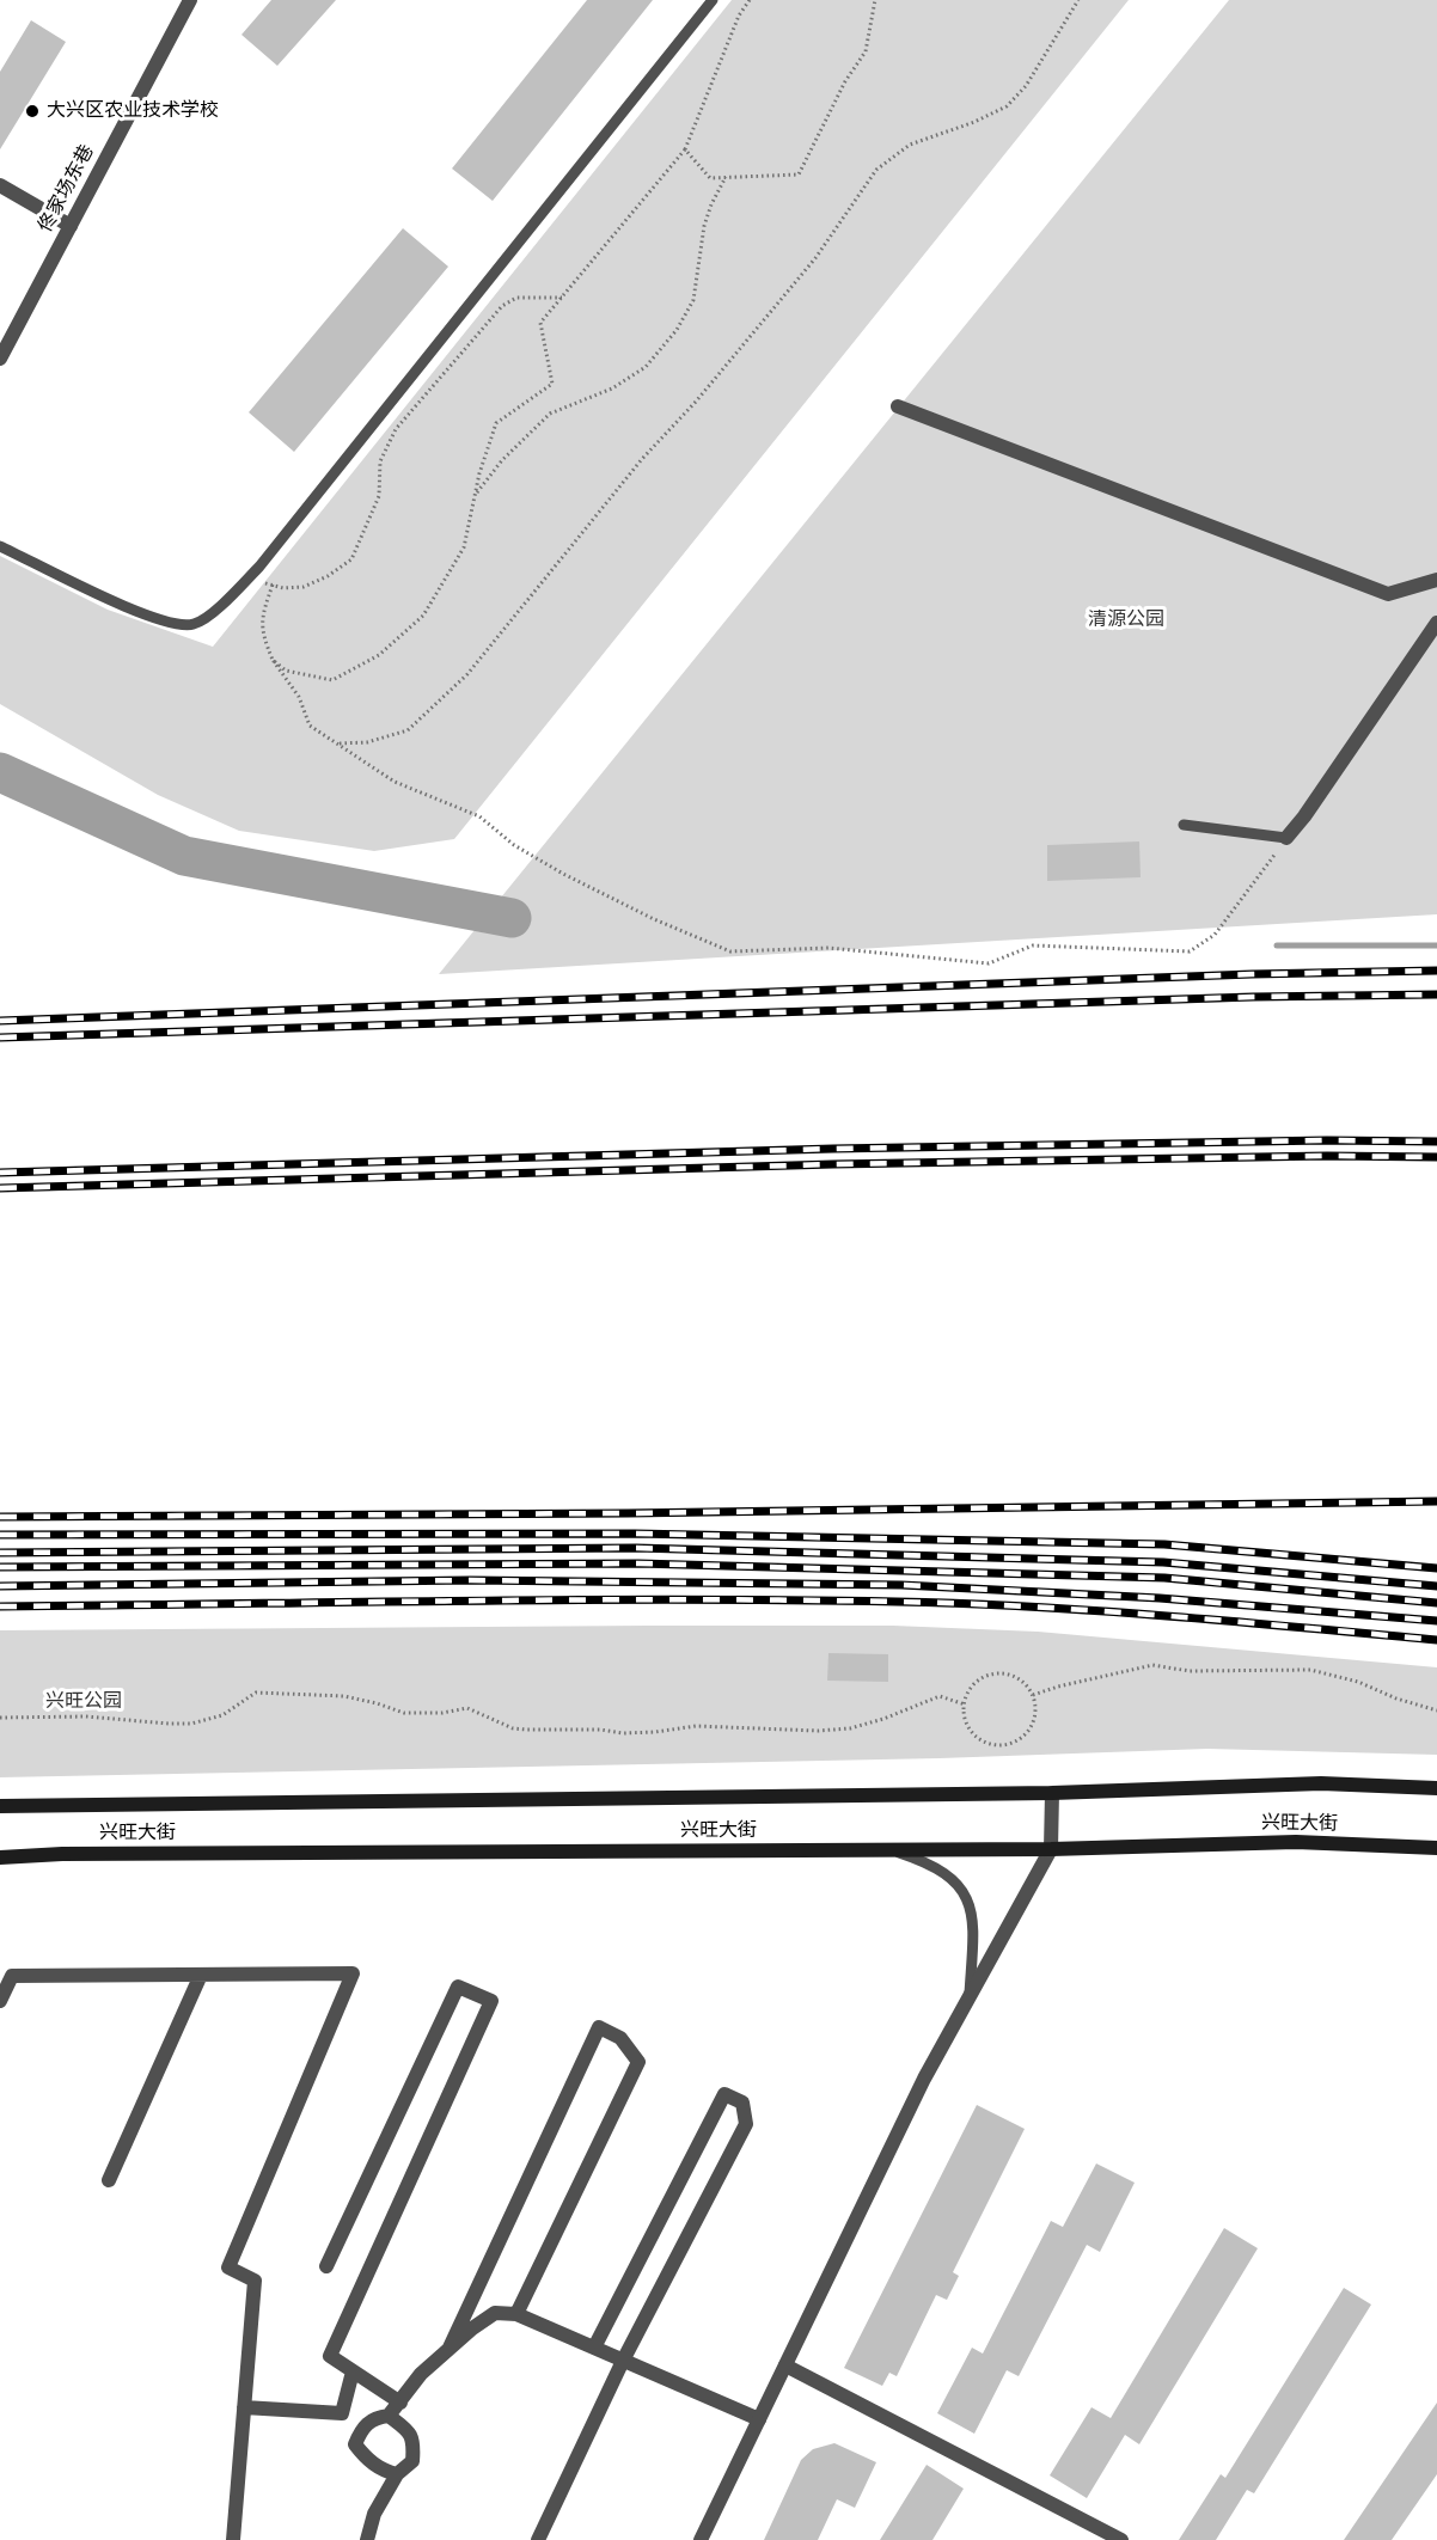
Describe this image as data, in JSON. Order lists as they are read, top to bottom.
{
  "streets": {
    "main road": ["兴旺大街"],
    "street": ["佟家场东巷"]
  },
  "parks": ["清源公园", "兴旺公园"],
  "places": ["大兴区农业技术学校"]
}
